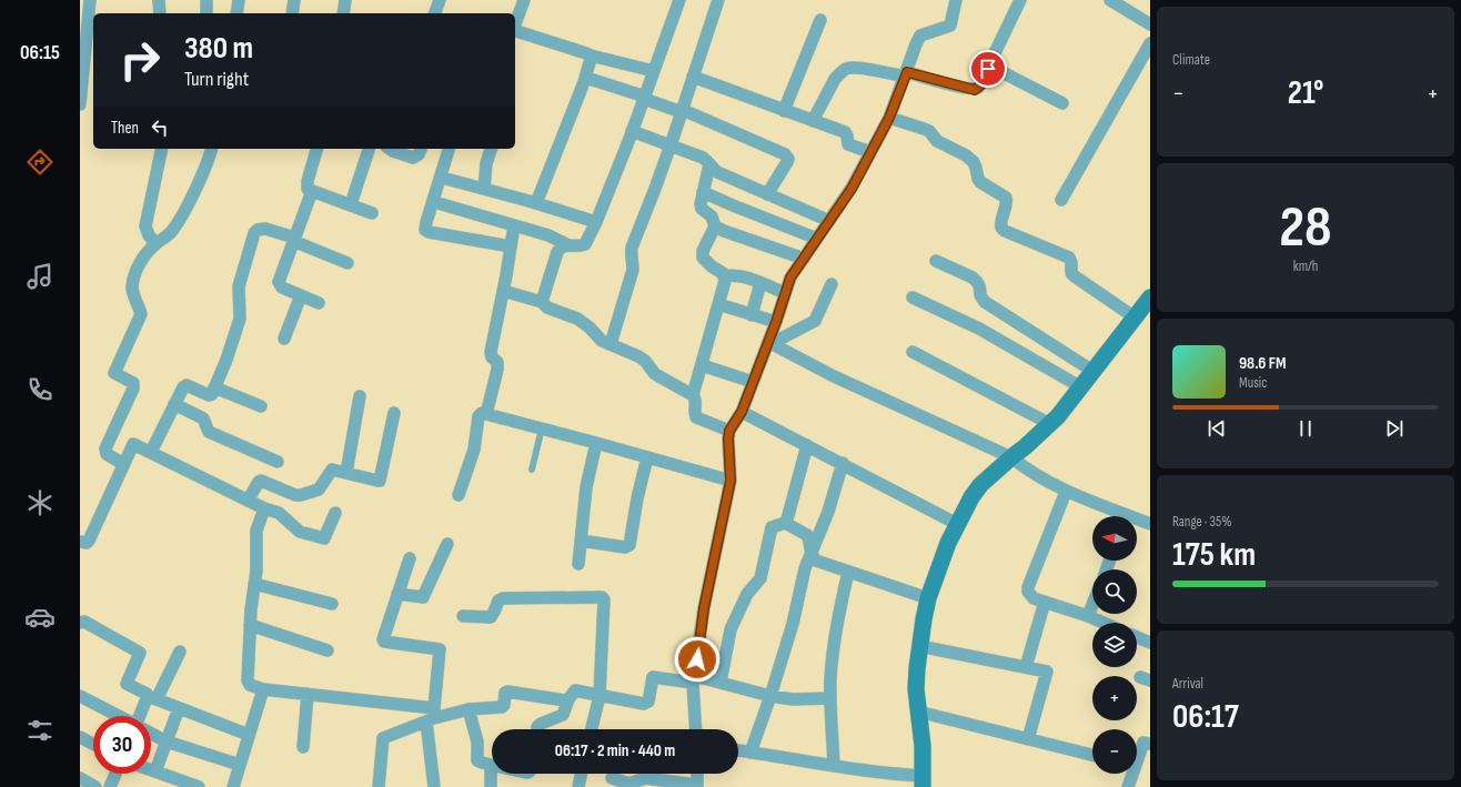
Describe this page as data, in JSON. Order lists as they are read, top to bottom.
{
  "north": "left",
  "page": {
    "tabs": "06:15",
    "tile": [
      "Climate",
      ["28", "km/h"],
      ["Range · 35%", "175 km"],
      ["Arrival", "06:17"]
    ],
    "turn": ["380 m", "Turn right"],
    "heat": ["−", "21°", "+"],
    "then": "Then",
    "song": ["98.6 FM", "Music"],
    "map_buttons": ["+", "−"],
    "limit": "30",
    "trip": "06:17 · 2 min · 440 m"
  }
}
